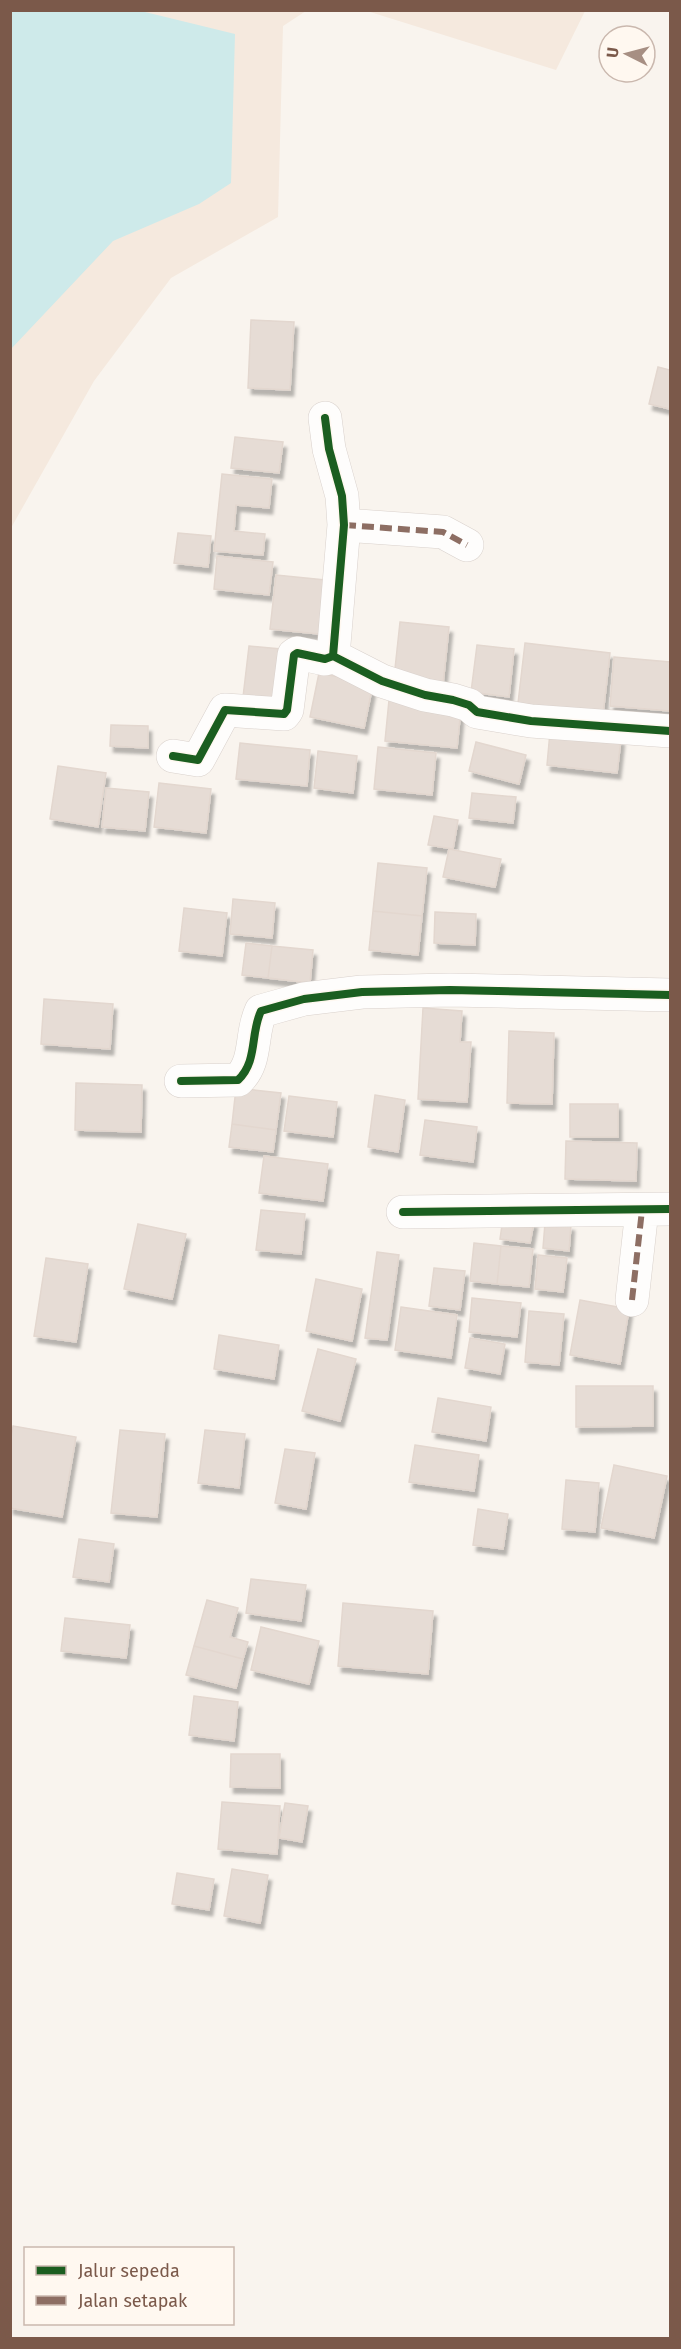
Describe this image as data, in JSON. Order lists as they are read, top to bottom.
{
  "legend": ["Jalur sepeda", "Jalan setapak"],
  "north": "left"
}
